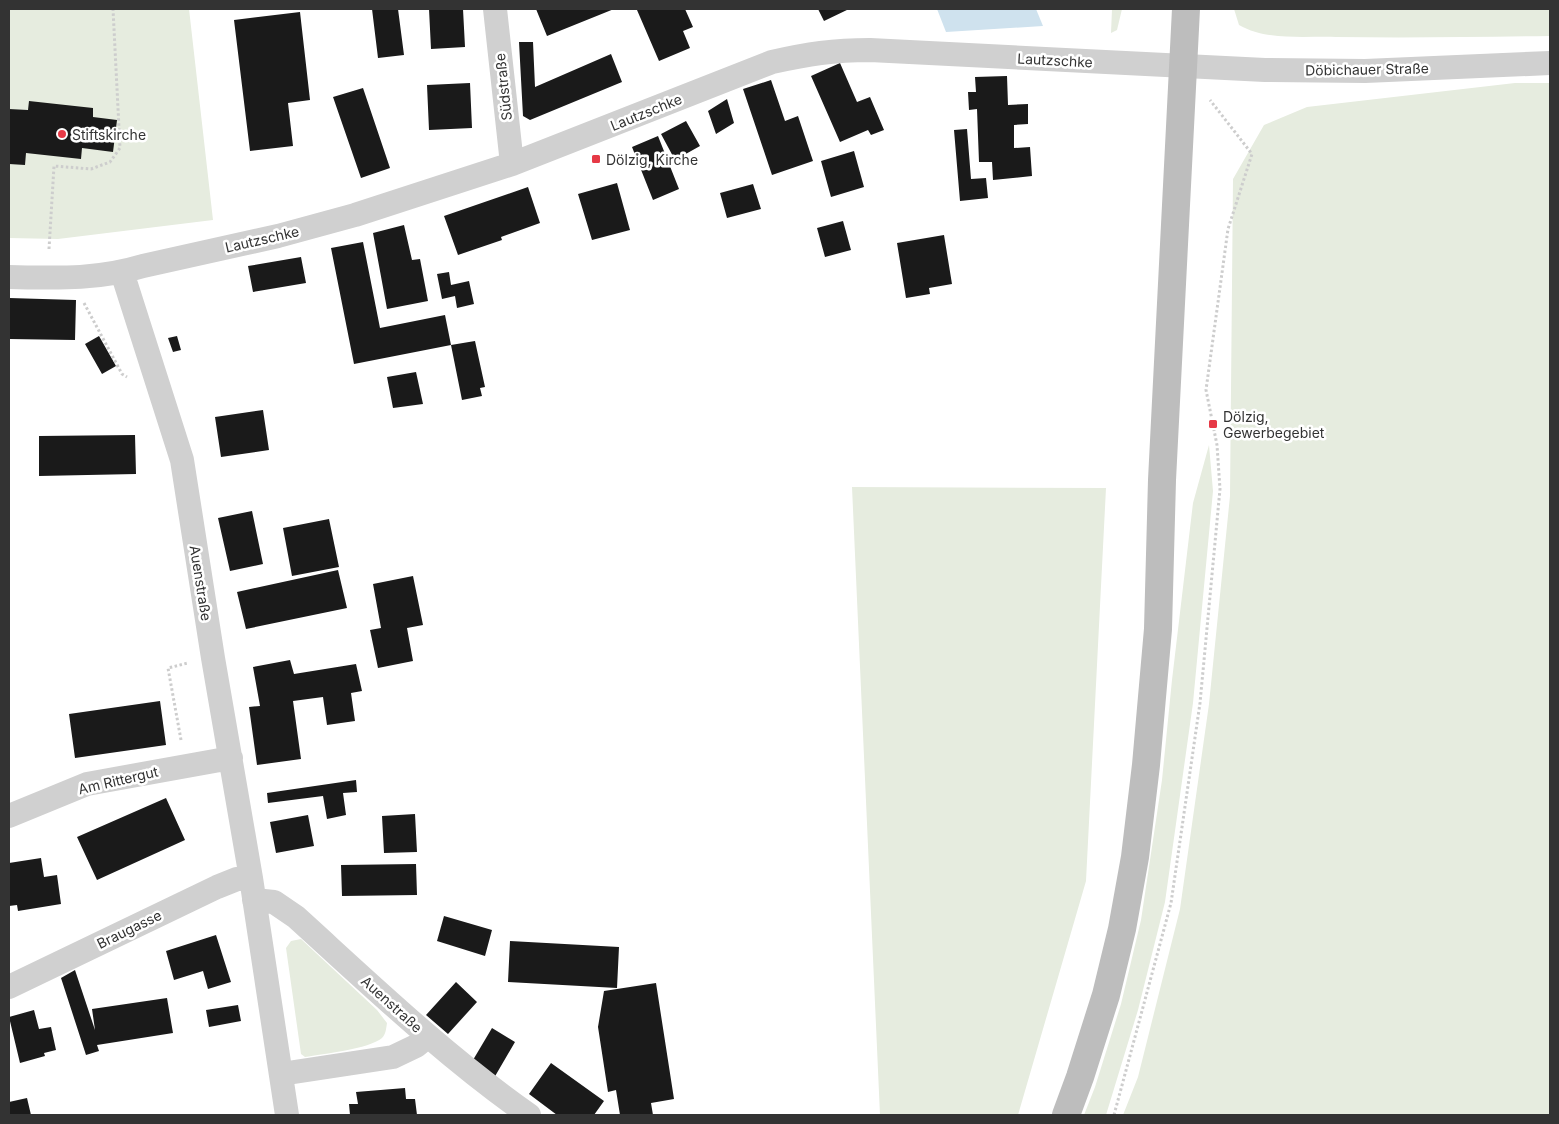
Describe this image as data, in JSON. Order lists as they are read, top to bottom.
{
  "streets": {
    "street": [
      "Lautzschke",
      "Döbichauer Straße",
      "Südstraße",
      "Auenstraße",
      "Am Rittergut",
      "Braugasse"
    ]
  },
  "crossings": [
    ["Lautzschke", "Döbichauer Straße"],
    ["Lautzschke", "Südstraße"],
    ["Lautzschke", "Auenstraße"],
    ["Auenstraße", "Am Rittergut"],
    ["Auenstraße", "Braugasse"]
  ],
  "places": {
    "other": ["Stiftskirche"],
    "transit": ["Dölzig, Kirche", "Dölzig, Gewerbegebiet"]
  }
}
